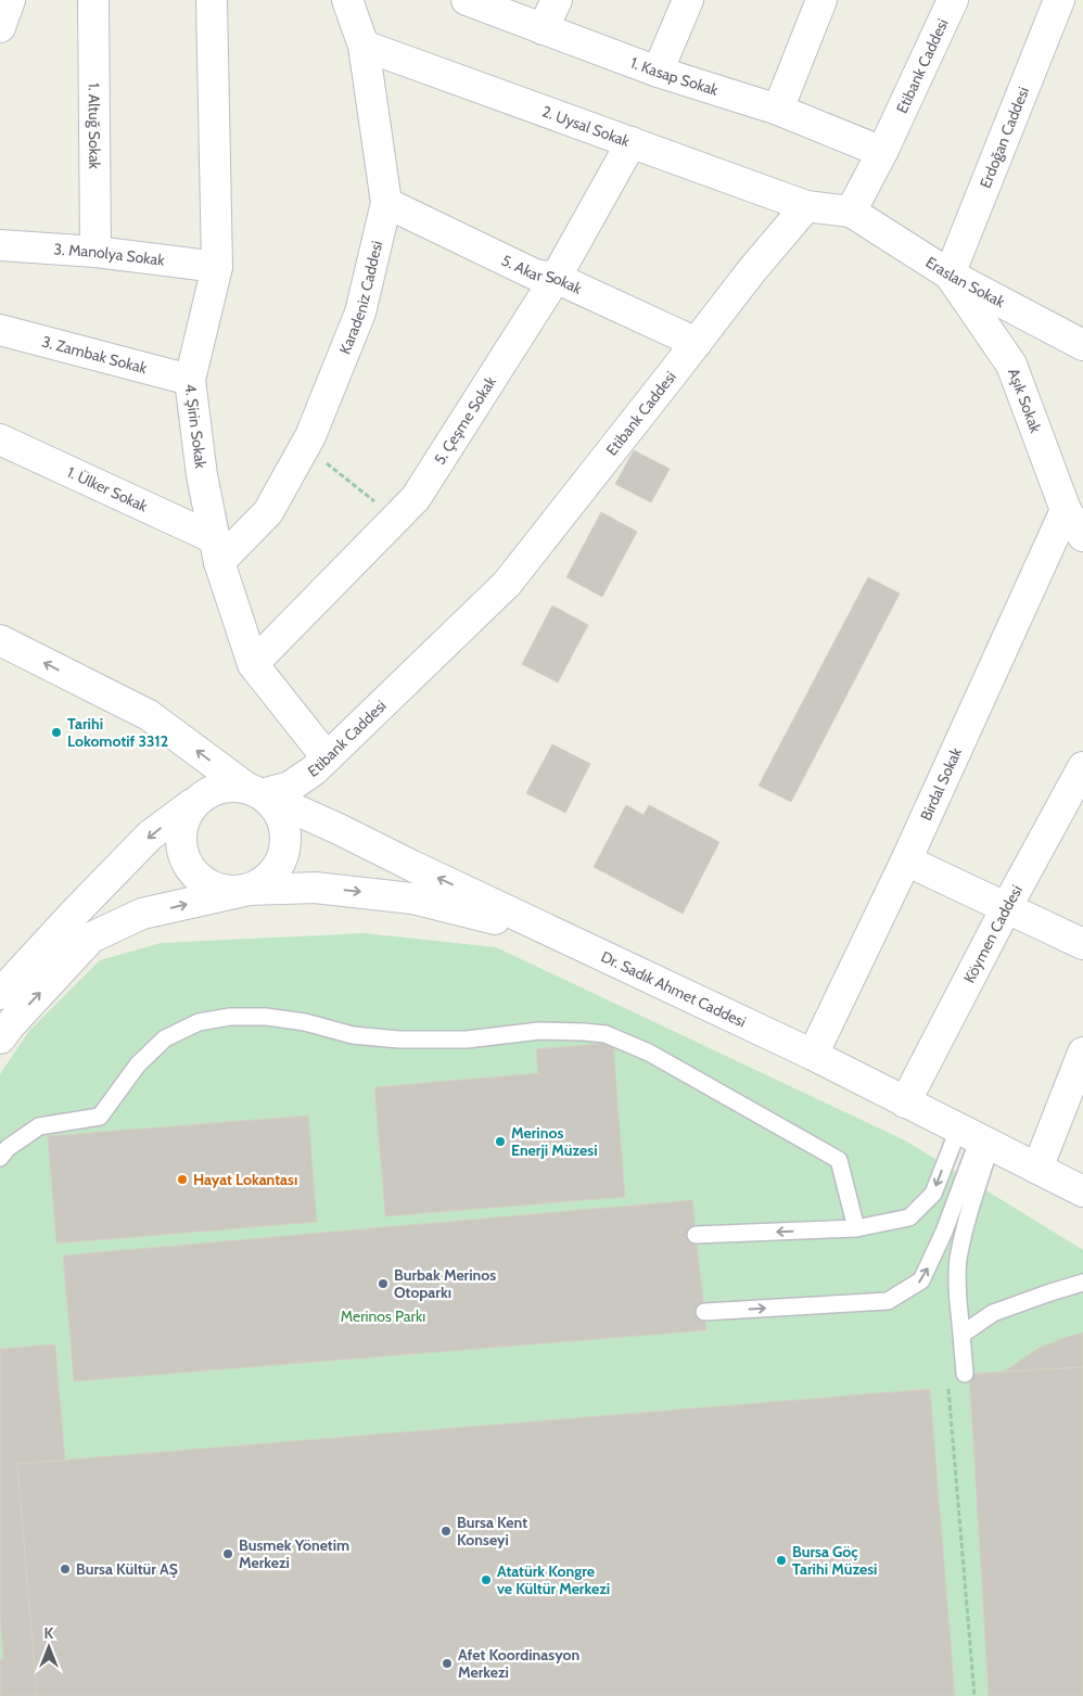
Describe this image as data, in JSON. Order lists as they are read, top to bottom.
{
  "streets": {
    "street": [
      "Etibank Caddesi",
      "1. Kasap Sokak",
      "2. Uysal Sokak",
      "1. Altuğ Sokak",
      "Erdoğan Caddesi",
      "3. Manolya Sokak",
      "5. Akar Sokak",
      "Eraslan Sokak",
      "Karadeniz Caddesi",
      "3. Zambak Sokak",
      "Aşık Sokak",
      "5. Çeşme Sokak",
      "4. Şirin Sokak",
      "1. Ülker Sokak",
      "Birdal Sokak",
      "Köymen Caddesi",
      "Dr. Sadık Ahmet Caddesi"
    ]
  },
  "crossings": [
    ["Etibank Caddesi", "1. Kasap Sokak"],
    ["Etibank Caddesi", "2. Uysal Sokak"],
    ["Etibank Caddesi", "5. Akar Sokak"],
    ["Etibank Caddesi", "Eraslan Sokak"],
    ["Etibank Caddesi", "4. Şirin Sokak"],
    ["Etibank Caddesi", "Dr. Sadık Ahmet Caddesi"],
    ["2. Uysal Sokak", "Karadeniz Caddesi"],
    ["2. Uysal Sokak", "5. Çeşme Sokak"],
    ["1. Altuğ Sokak", "3. Manolya Sokak"],
    ["Erdoğan Caddesi", "Eraslan Sokak"],
    ["Erdoğan Caddesi", "Aşık Sokak"],
    ["3. Manolya Sokak", "4. Şirin Sokak"],
    ["5. Akar Sokak", "Karadeniz Caddesi"],
    ["5. Akar Sokak", "5. Çeşme Sokak"],
    ["Eraslan Sokak", "Aşık Sokak"],
    ["Karadeniz Caddesi", "4. Şirin Sokak"],
    ["Karadeniz Caddesi", "1. Ülker Sokak"],
    ["3. Zambak Sokak", "4. Şirin Sokak"],
    ["Aşık Sokak", "Birdal Sokak"],
    ["5. Çeşme Sokak", "4. Şirin Sokak"],
    ["4. Şirin Sokak", "1. Ülker Sokak"],
    ["Birdal Sokak", "Dr. Sadık Ahmet Caddesi"],
    ["Köymen Caddesi", "Dr. Sadık Ahmet Caddesi"]
  ],
  "parks": ["Merinos Parkı"],
  "places": [
    "Tarihi Lokomotif 3312",
    "Merinos Enerji Müzesi",
    "Hayat Lokantası",
    "Burbak Merinos Otoparkı",
    "Bursa Kent Konseyi",
    "Busmek Yönetim Merkezi",
    "Bursa Göç Tarihi Müzesi",
    "Bursa Kültür AŞ",
    "Atatürk Kongre ve Kültür Merkezi",
    "Afet Koordinasyon Merkezi"
  ],
  "north": "top"
}
